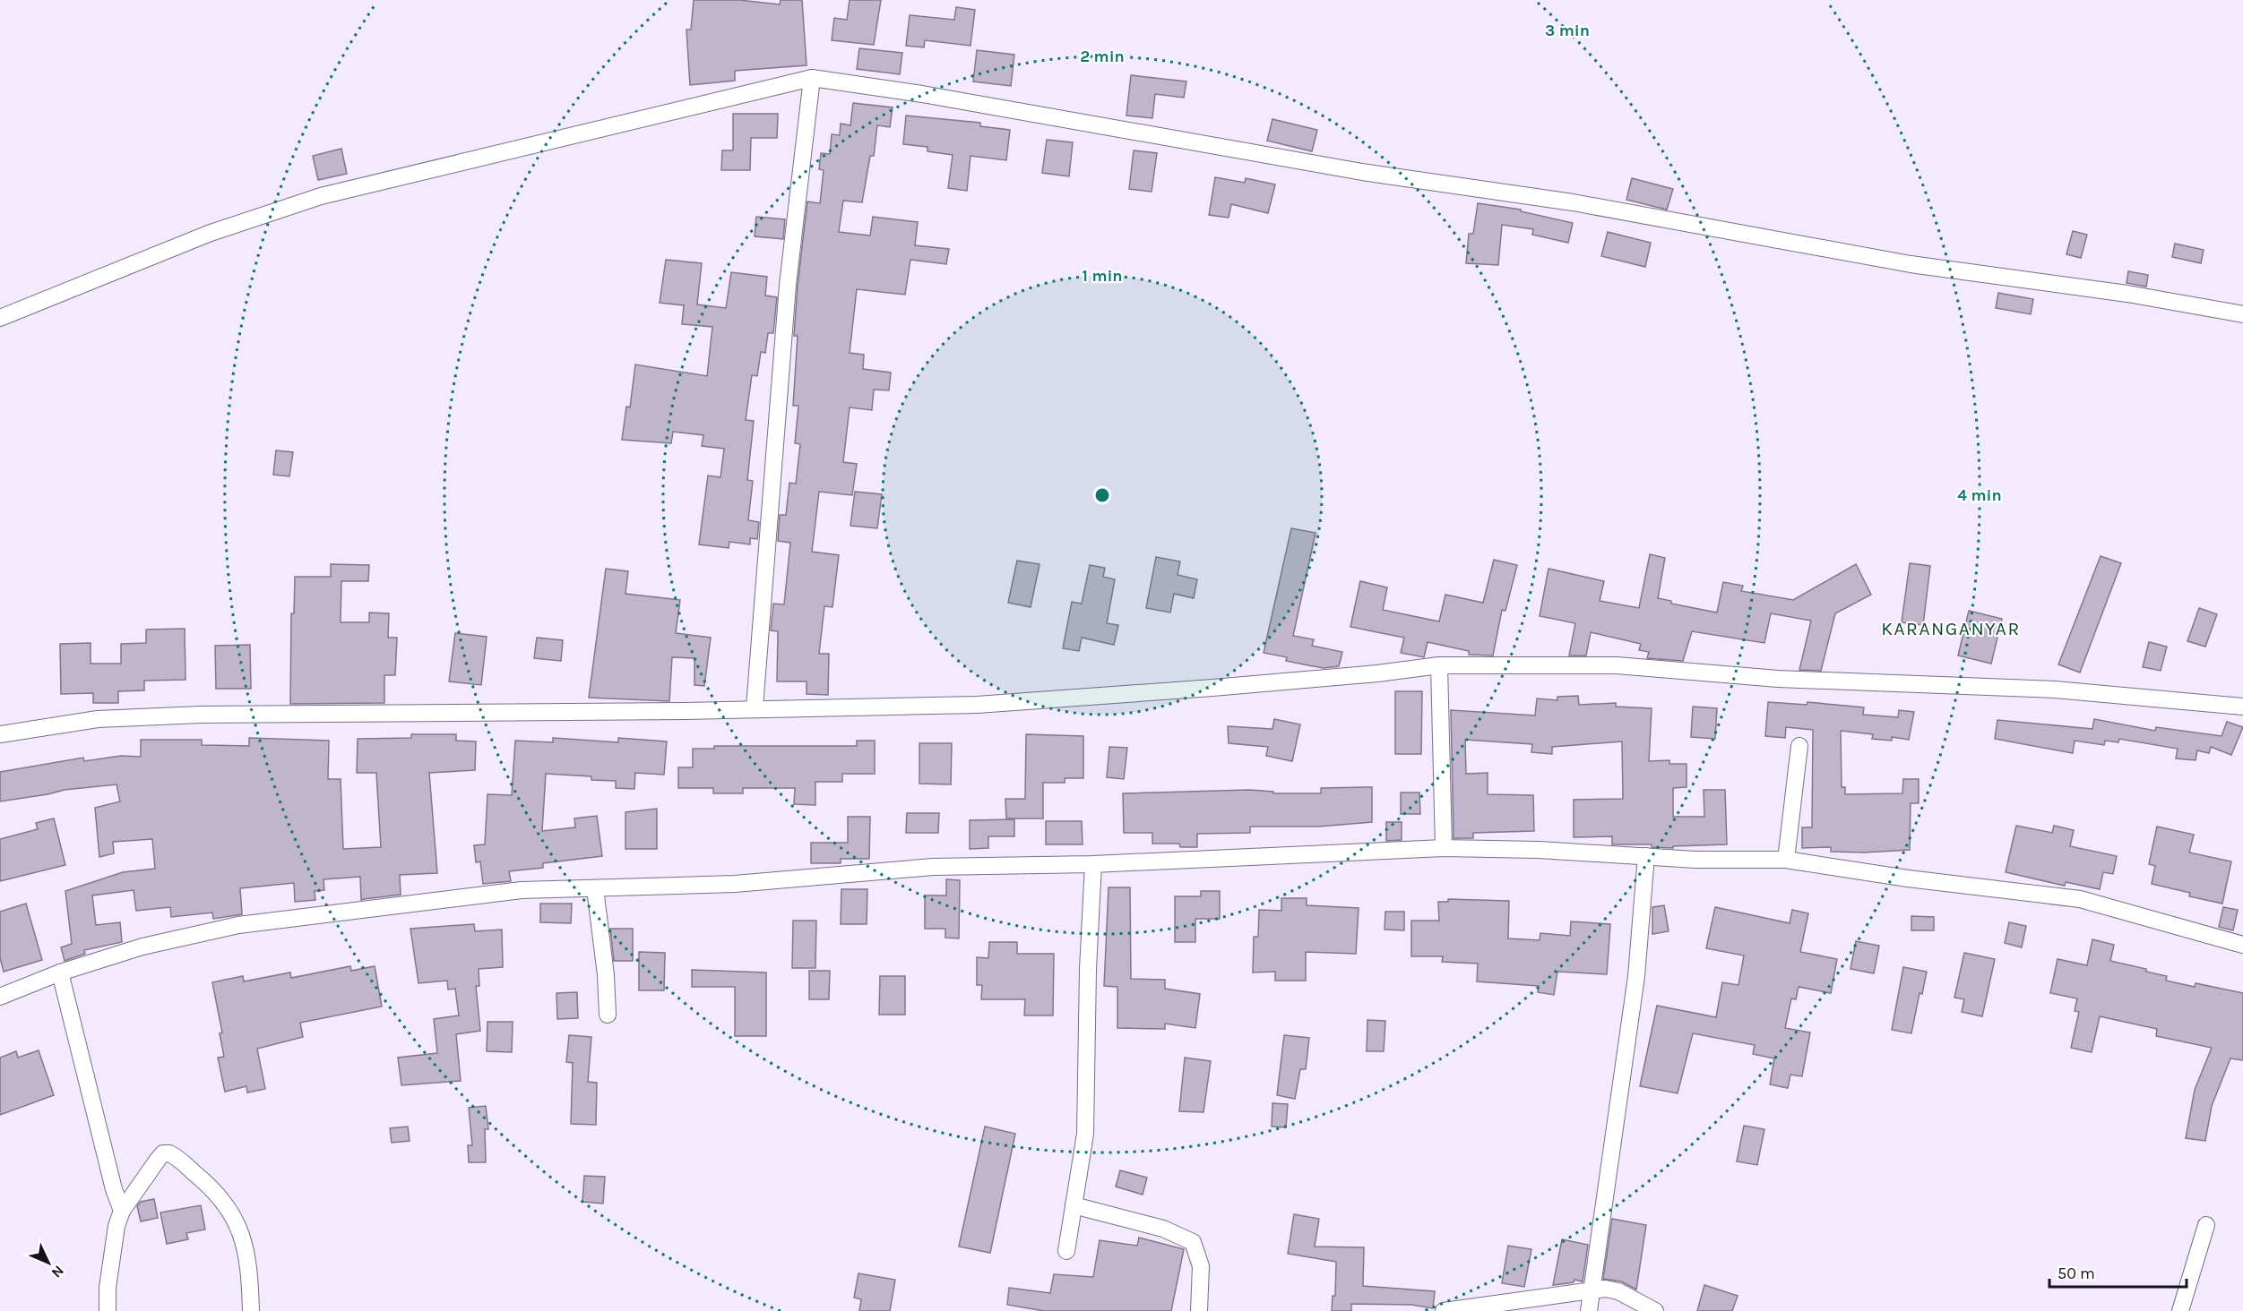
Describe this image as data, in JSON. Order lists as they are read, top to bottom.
{
  "districts": ["KARANGANYAR"],
  "scale_bar": "50 m",
  "north": "bottom right",
  "rings": [
    "3 min",
    "2 min",
    "1 min",
    "4 min"
  ]
}
